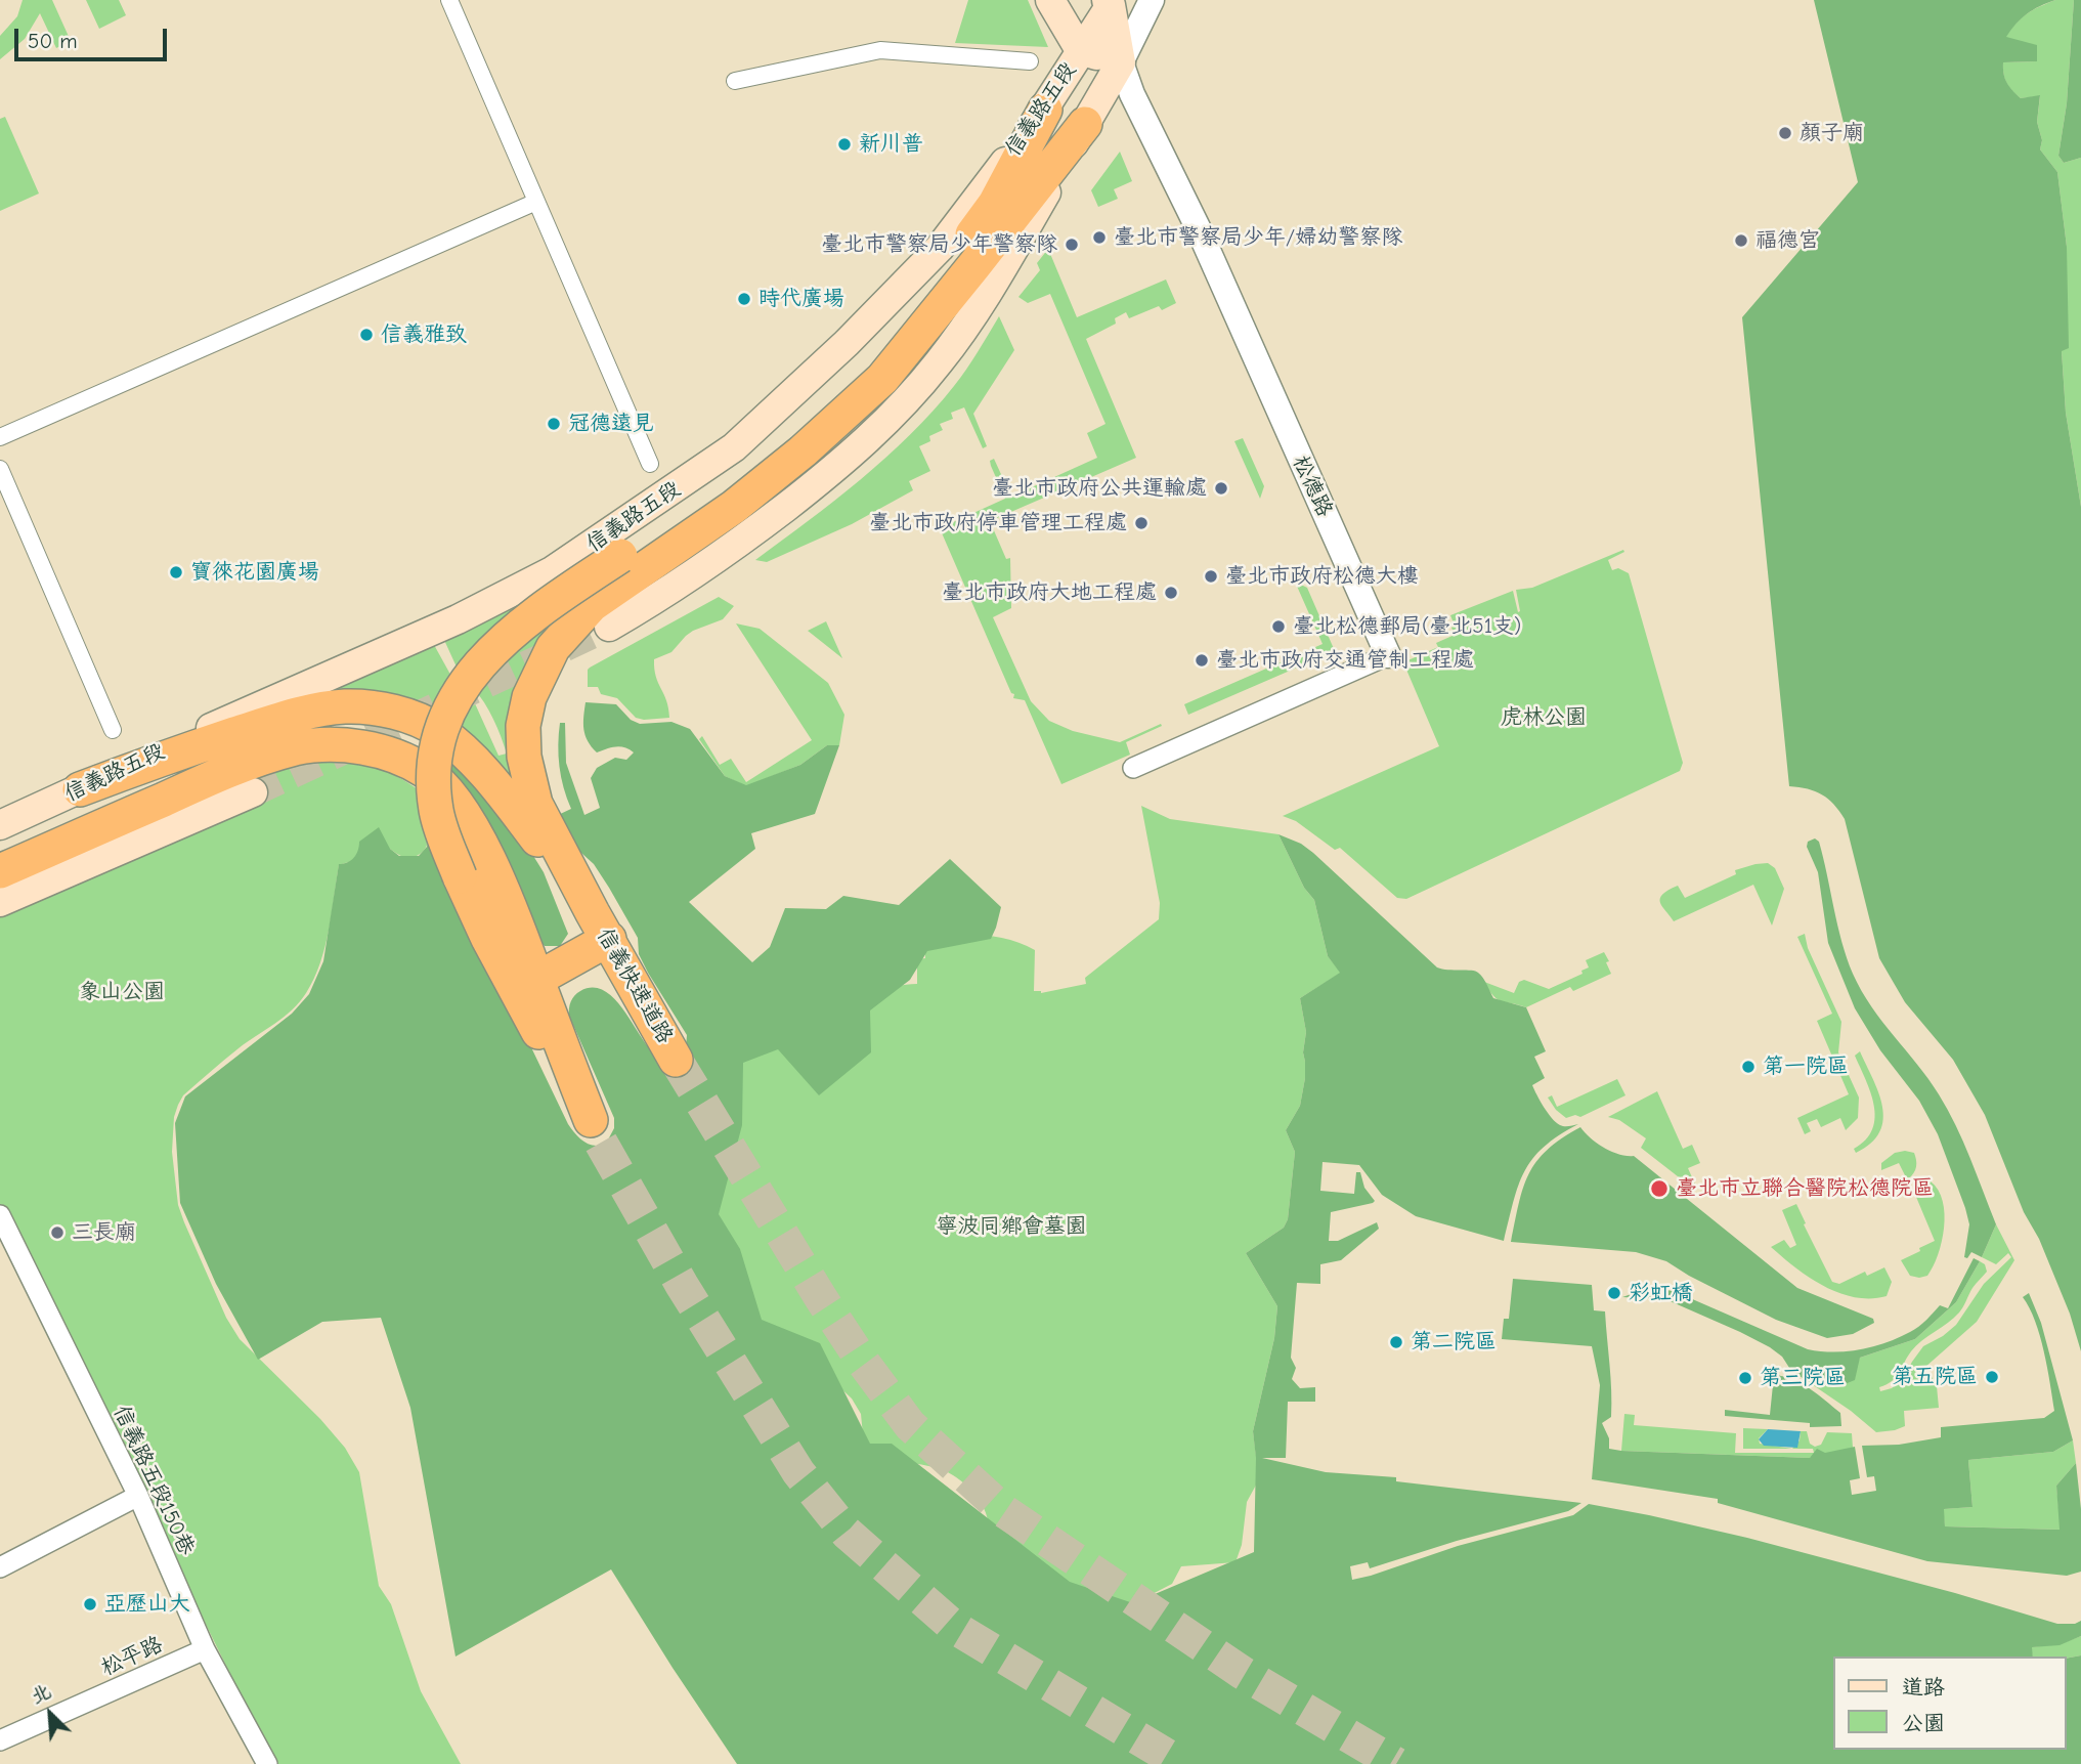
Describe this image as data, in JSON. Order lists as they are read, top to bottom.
{
  "streets": {
    "highway": ["信義快速道路"],
    "main road": ["信義路五段", "松德路"],
    "street": ["信義路五段150巷", "松平路"]
  },
  "crossings": [
    ["信義路五段", "松德路"],
    ["信義路五段150巷", "松平路"]
  ],
  "parks": ["虎林公園", "象山公園", "寧波同鄉會墓園"],
  "places": [
    "顏子廟",
    "新川普",
    "臺北市警察局少年/婦幼警察隊",
    "福德宮",
    "臺北市警察局少年警察隊",
    "時代廣場",
    "信義雅致",
    "冠德遠見",
    "臺北市政府公共運輸處",
    "臺北市政府停車管理工程處",
    "寶徠花園廣場",
    "臺北市政府松德大樓",
    "臺北市政府大地工程處",
    "臺北松德郵局(臺北51支)",
    "臺北市政府交通管制工程處",
    "第一院區",
    "臺北市立聯合醫院松德院區",
    "三長廟",
    "彩虹橋",
    "第二院區",
    "第五院區",
    "第三院區",
    "亞歷山大"
  ],
  "legend": ["道路", "公園"],
  "scale_bar": "50 m",
  "north": "top left"
}
